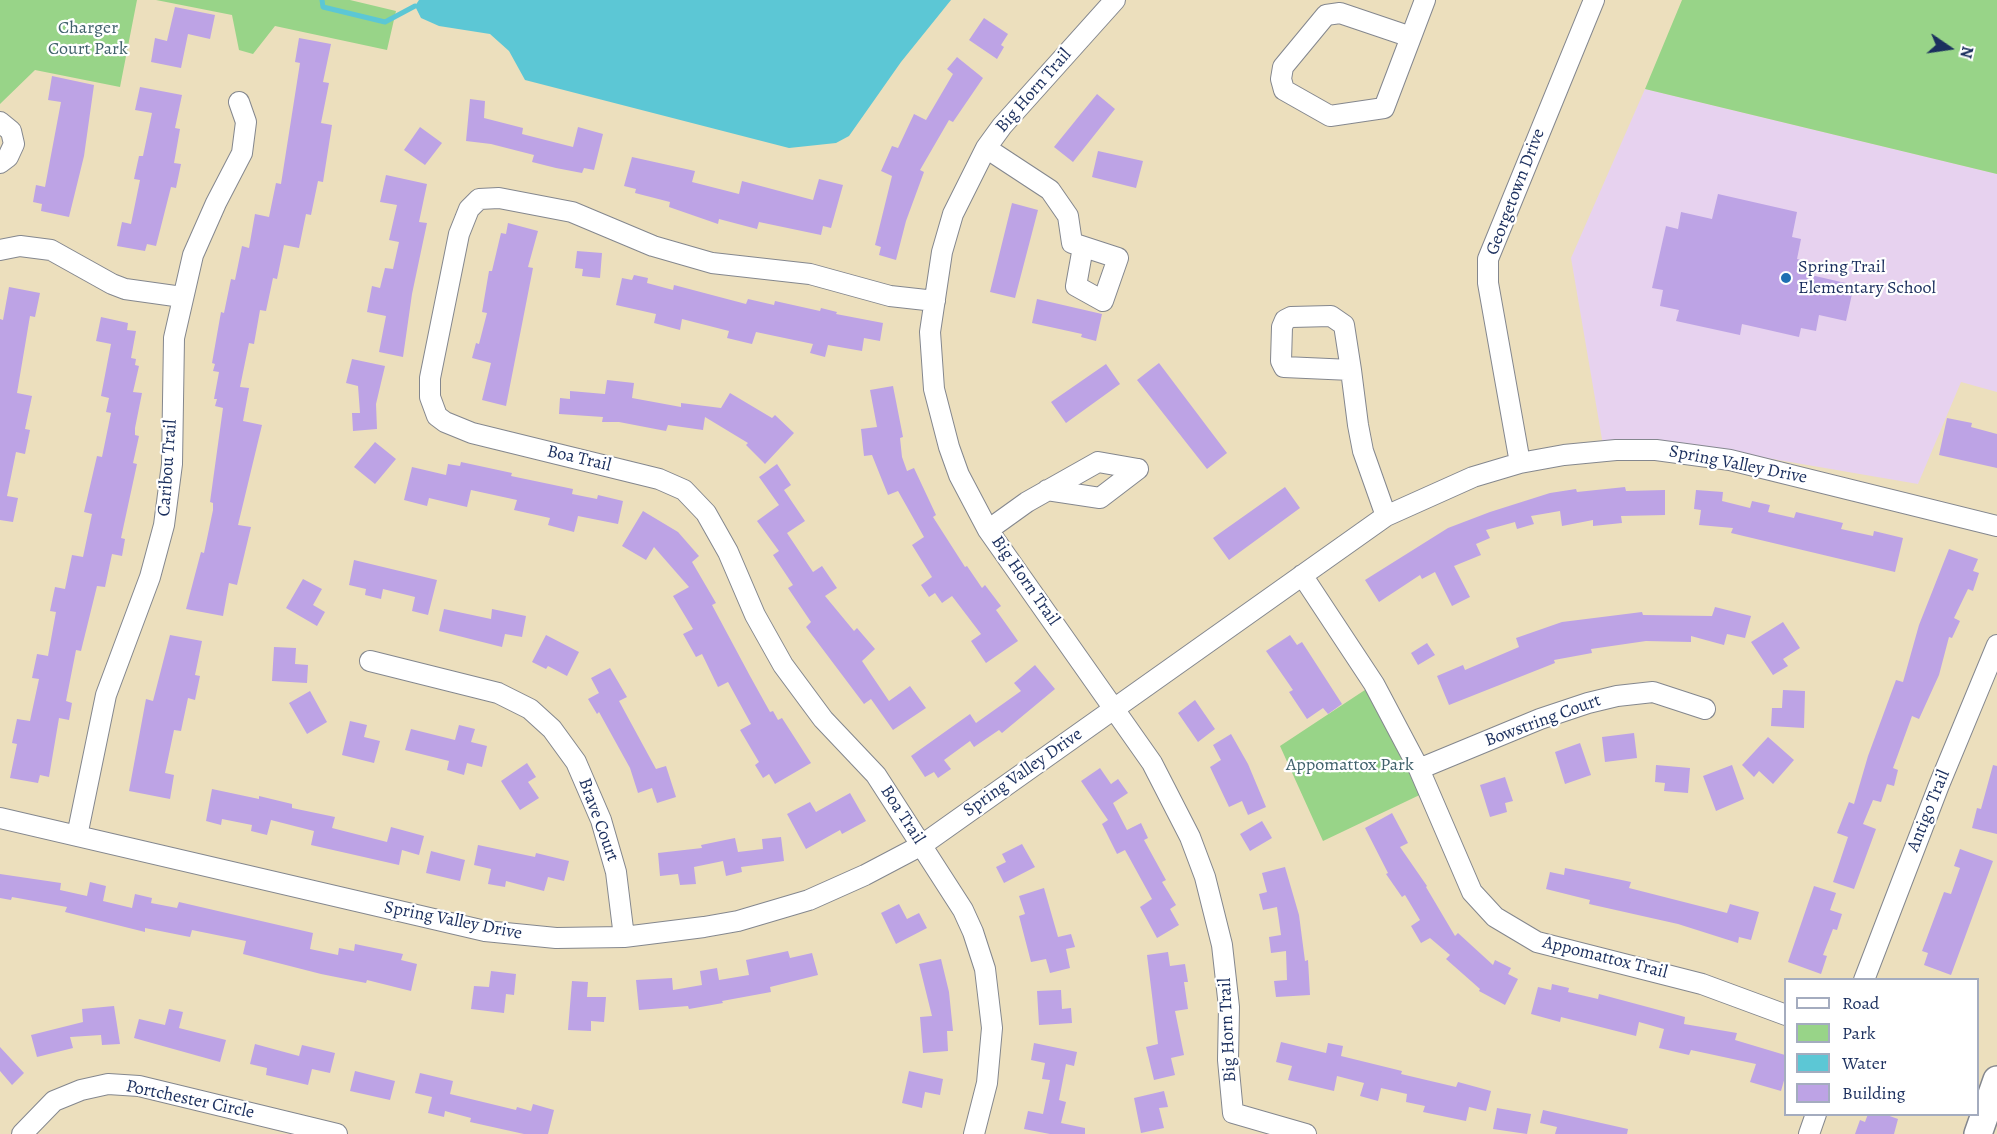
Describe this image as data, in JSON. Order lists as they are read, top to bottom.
{
  "streets": {
    "street": [
      "Big Horn Trail",
      "Georgetown Drive",
      "Boa Trail",
      "Spring Valley Drive",
      "Caribou Trail",
      "Bowstring Court",
      "Antigo Trail",
      "Brave Court",
      "Appomattox Trail",
      "Portchester Circle"
    ]
  },
  "crossings": [
    ["Big Horn Trail", "Boa Trail"],
    ["Big Horn Trail", "Spring Valley Drive"],
    ["Georgetown Drive", "Spring Valley Drive"],
    ["Boa Trail", "Spring Valley Drive"],
    ["Spring Valley Drive", "Caribou Trail"],
    ["Spring Valley Drive", "Brave Court"],
    ["Spring Valley Drive", "Appomattox Trail"],
    ["Bowstring Court", "Appomattox Trail"]
  ],
  "parks": ["Charger Court Park", "Appomattox Park"],
  "places": ["Spring Trail Elementary School"],
  "legend": [
    "Road",
    "Park",
    "Water",
    "Building"
  ],
  "north": "right"
}
